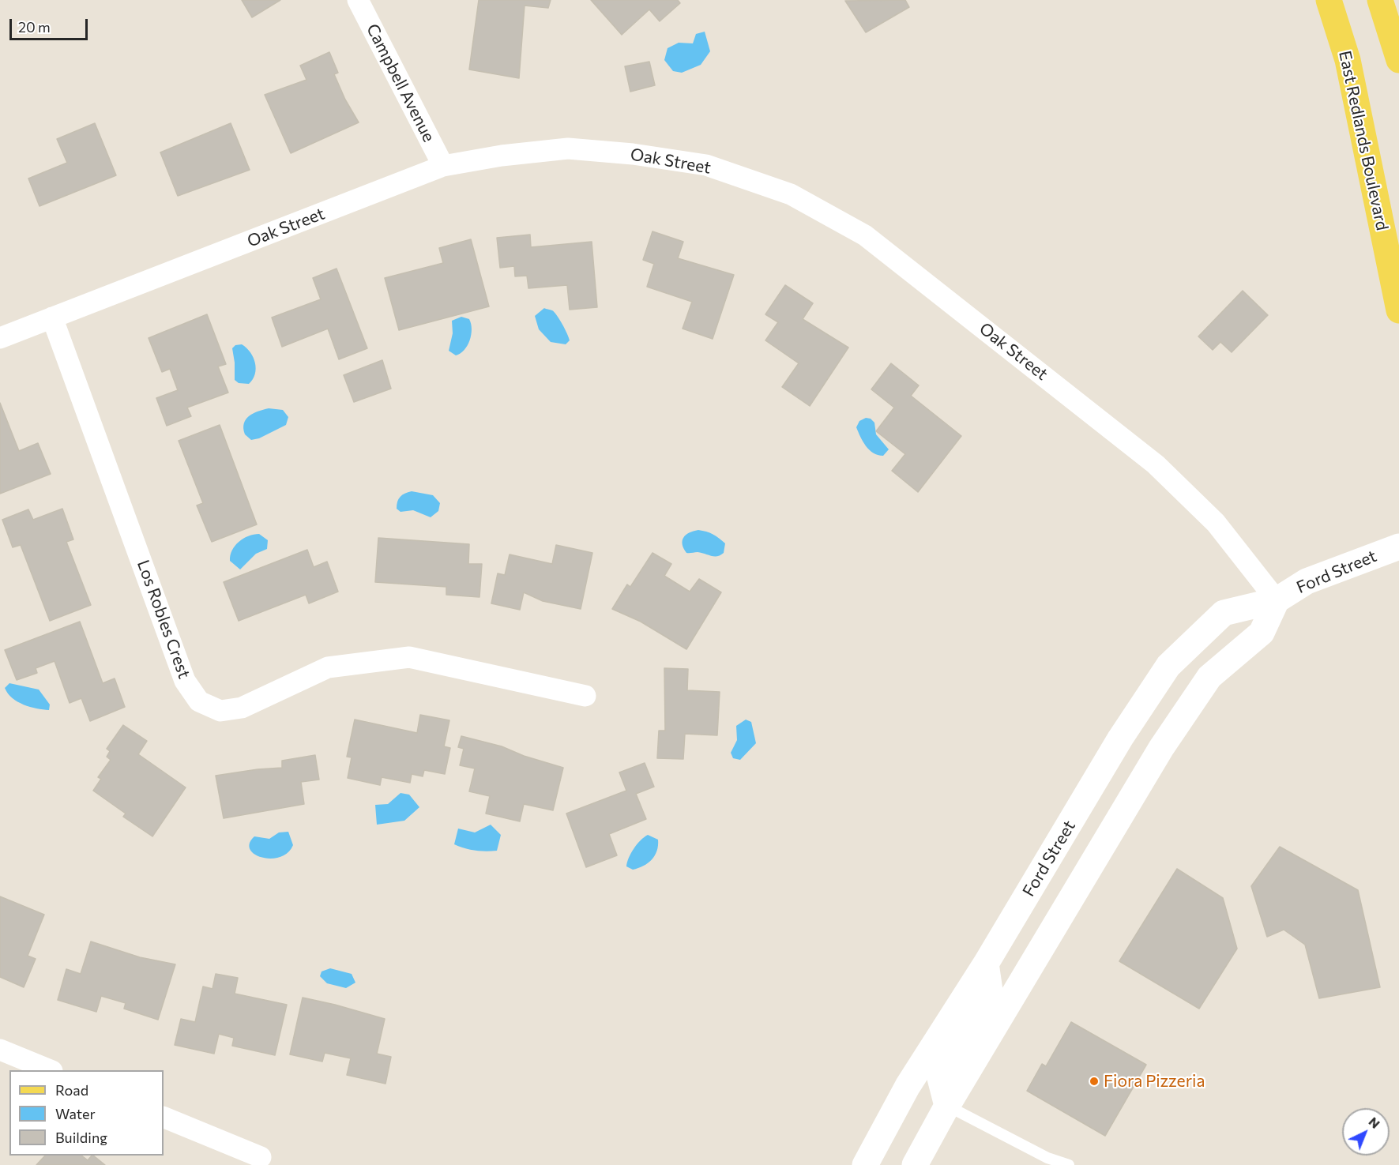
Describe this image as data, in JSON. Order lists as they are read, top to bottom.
{
  "streets": {
    "main road": ["East Redlands Boulevard"],
    "street": [
      "Campbell Avenue",
      "Oak Street",
      "Ford Street",
      "Los Robles Crest"
    ]
  },
  "crossings": [
    ["Campbell Avenue", "Oak Street"],
    ["Oak Street", "Ford Street"],
    ["Oak Street", "Los Robles Crest"]
  ],
  "places": ["Fiora Pizzeria"],
  "legend": ["Road", "Water", "Building"],
  "scale_bar": "20 m",
  "north": "top right"
}
